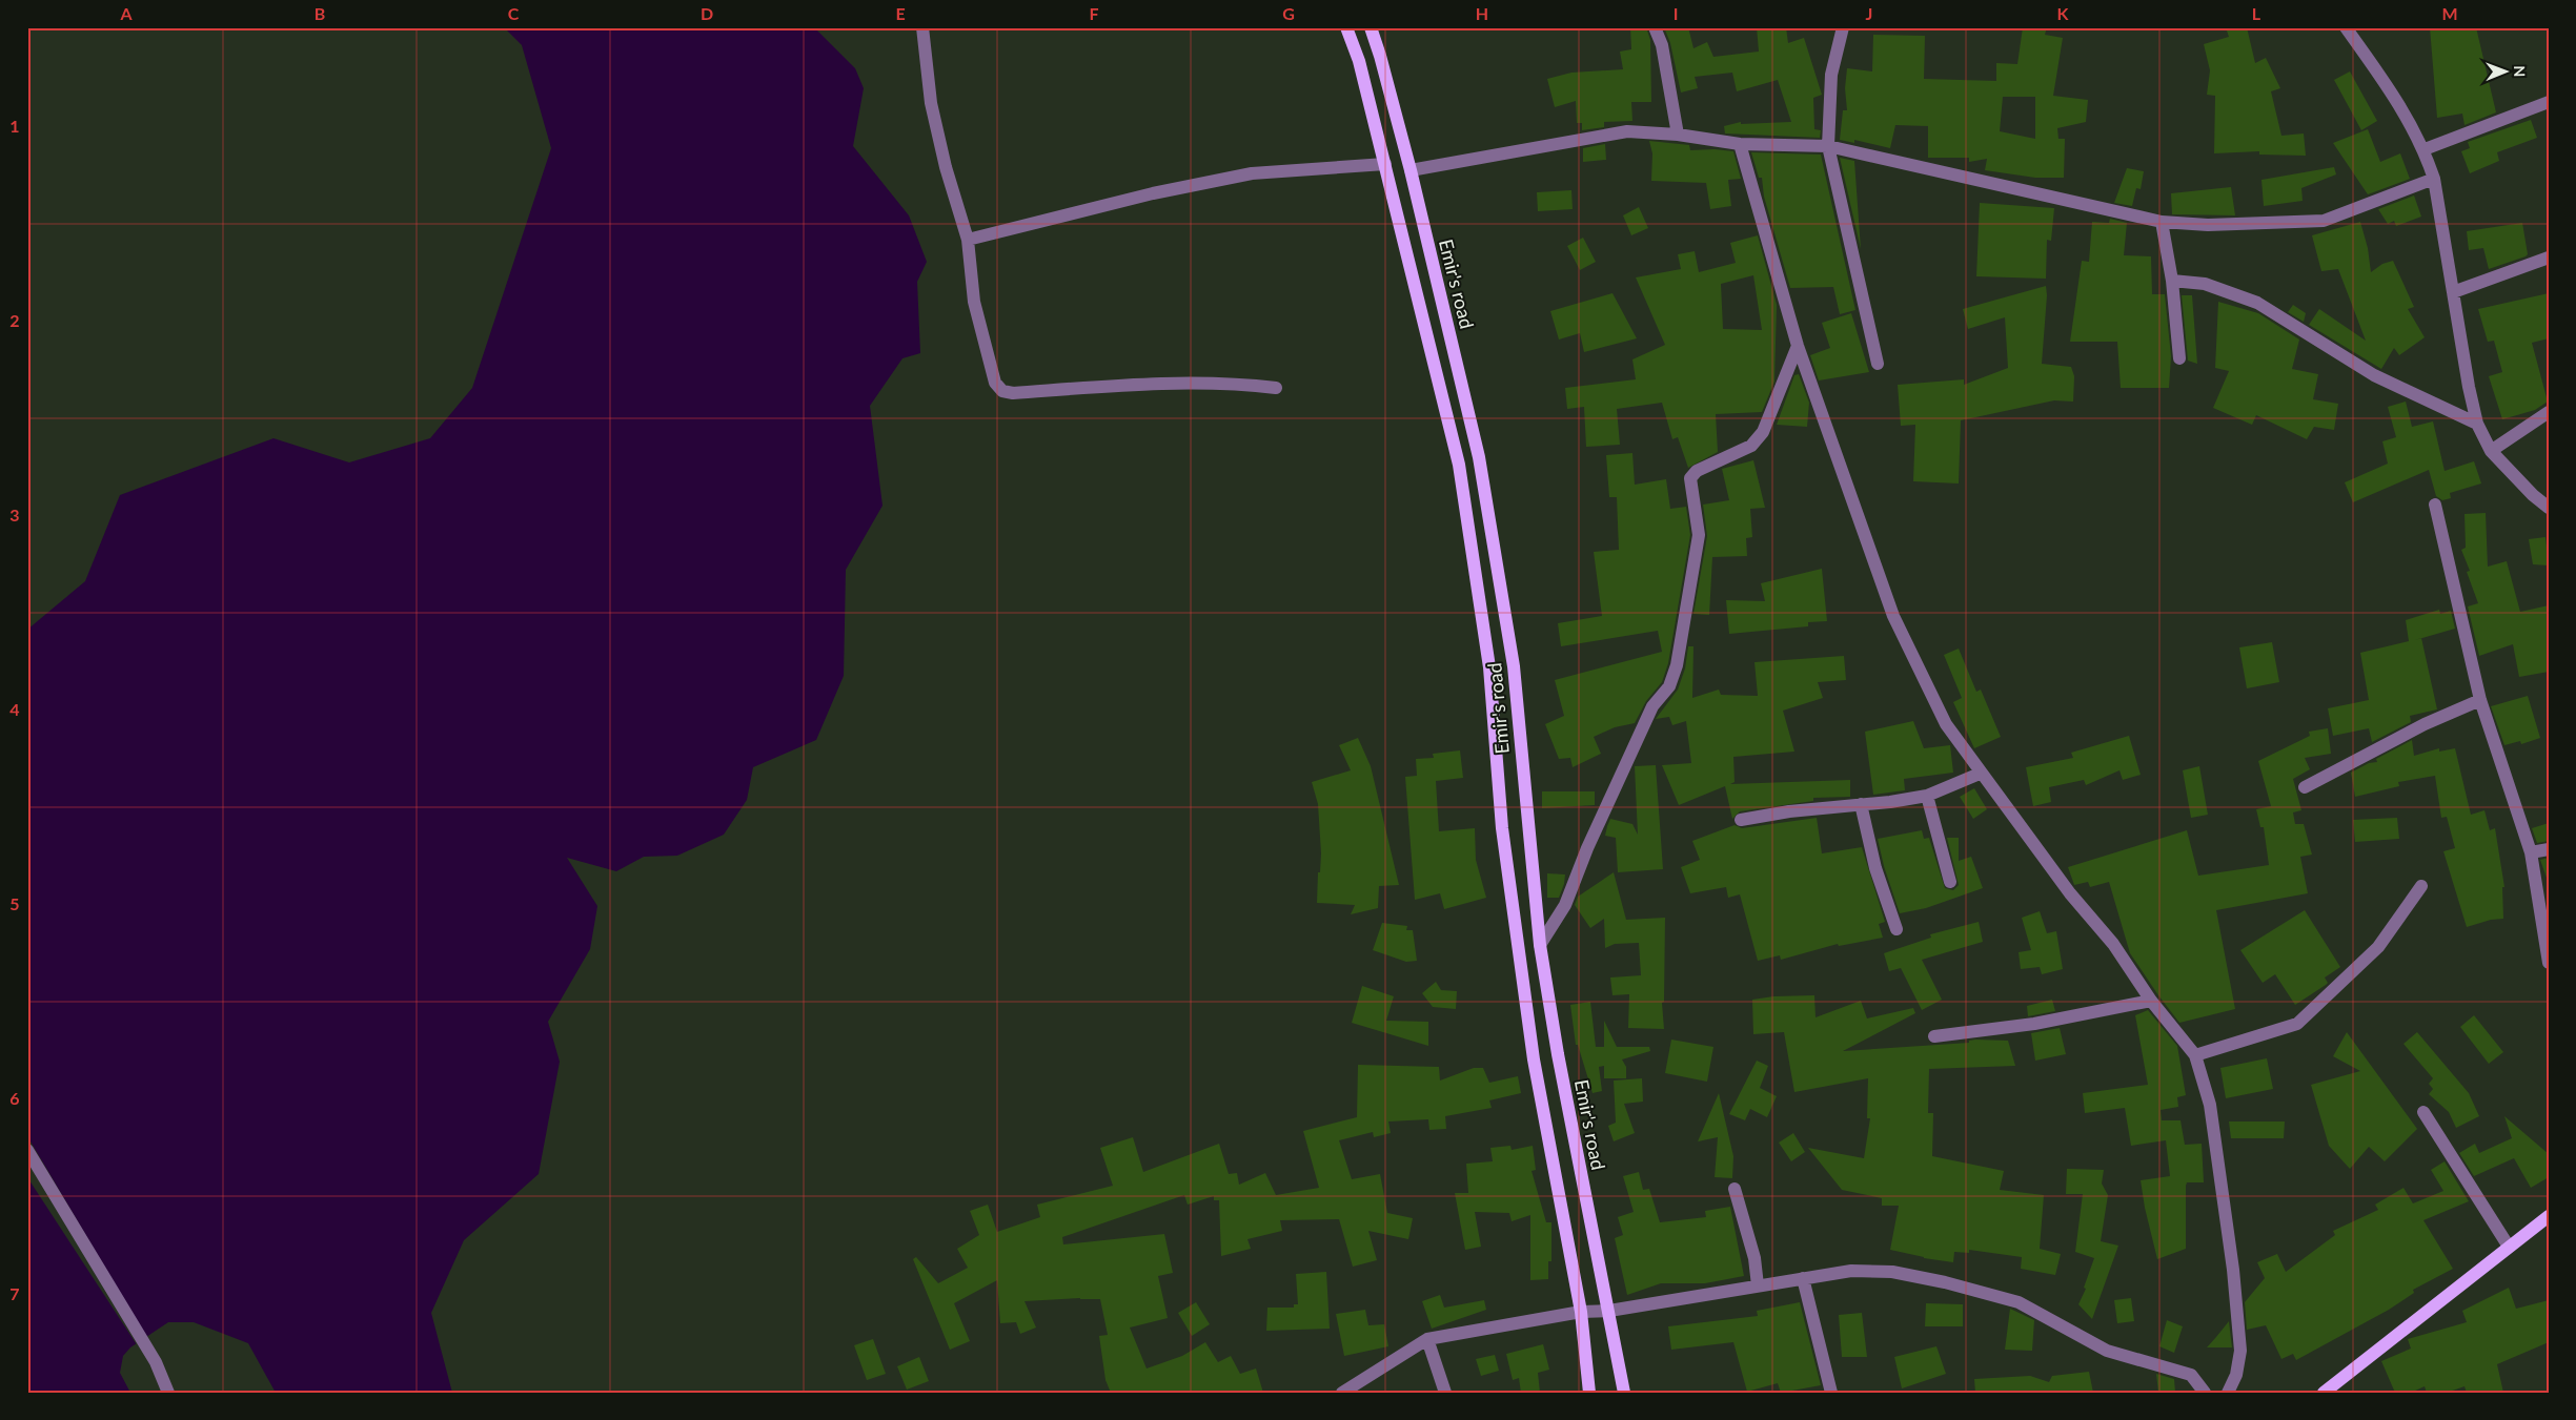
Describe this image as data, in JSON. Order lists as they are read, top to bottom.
{
  "streets": {
    "main road": ["Emir's road"]
  },
  "north": "right",
  "grid": {
    "columns": [
      "A",
      "B",
      "C",
      "D",
      "E",
      "F",
      "G",
      "H",
      "I",
      "J",
      "K",
      "L",
      "M"
    ],
    "rows": [
      "1",
      "2",
      "3",
      "4",
      "5",
      "6",
      "7"
    ]
  }
}
